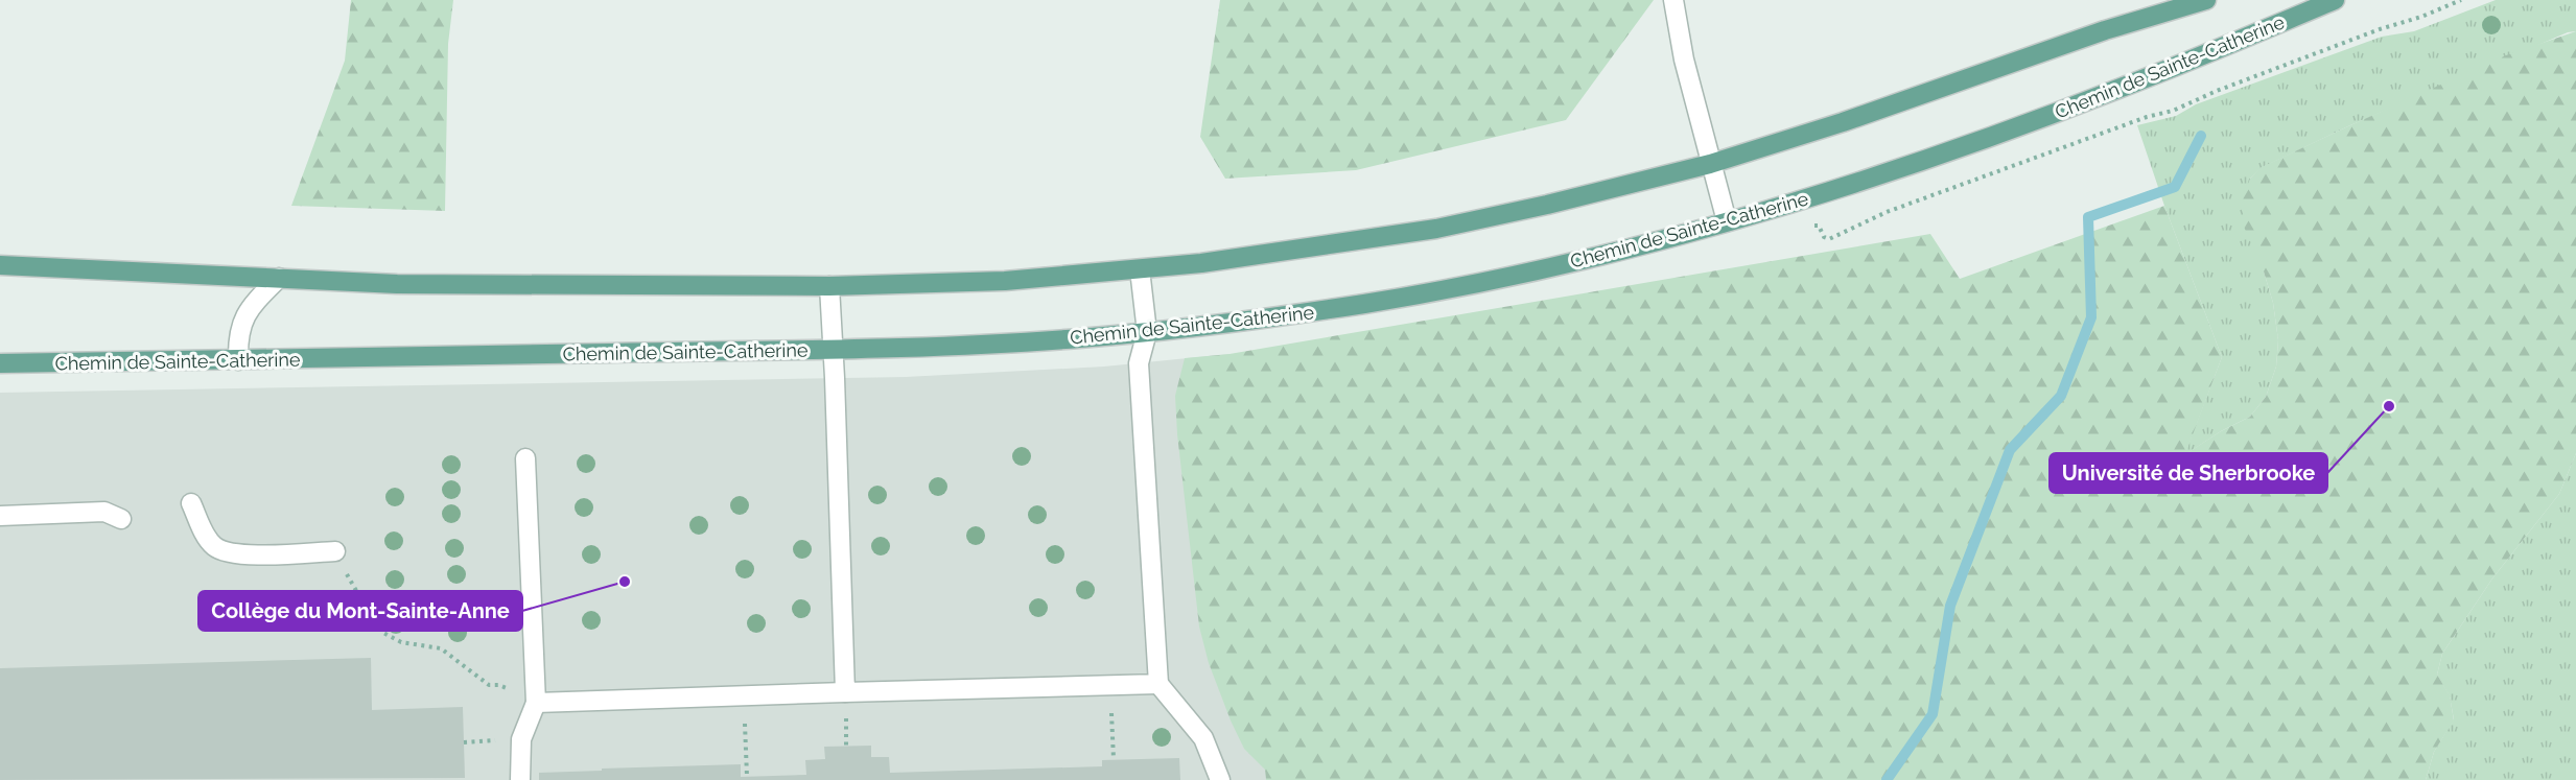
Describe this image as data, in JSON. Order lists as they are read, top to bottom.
{
  "streets": {
    "main road": ["Chemin de Sainte-Catherine"]
  },
  "places": ["Université de Sherbrooke", "Collège du Mont-Sainte-Anne"]
}
